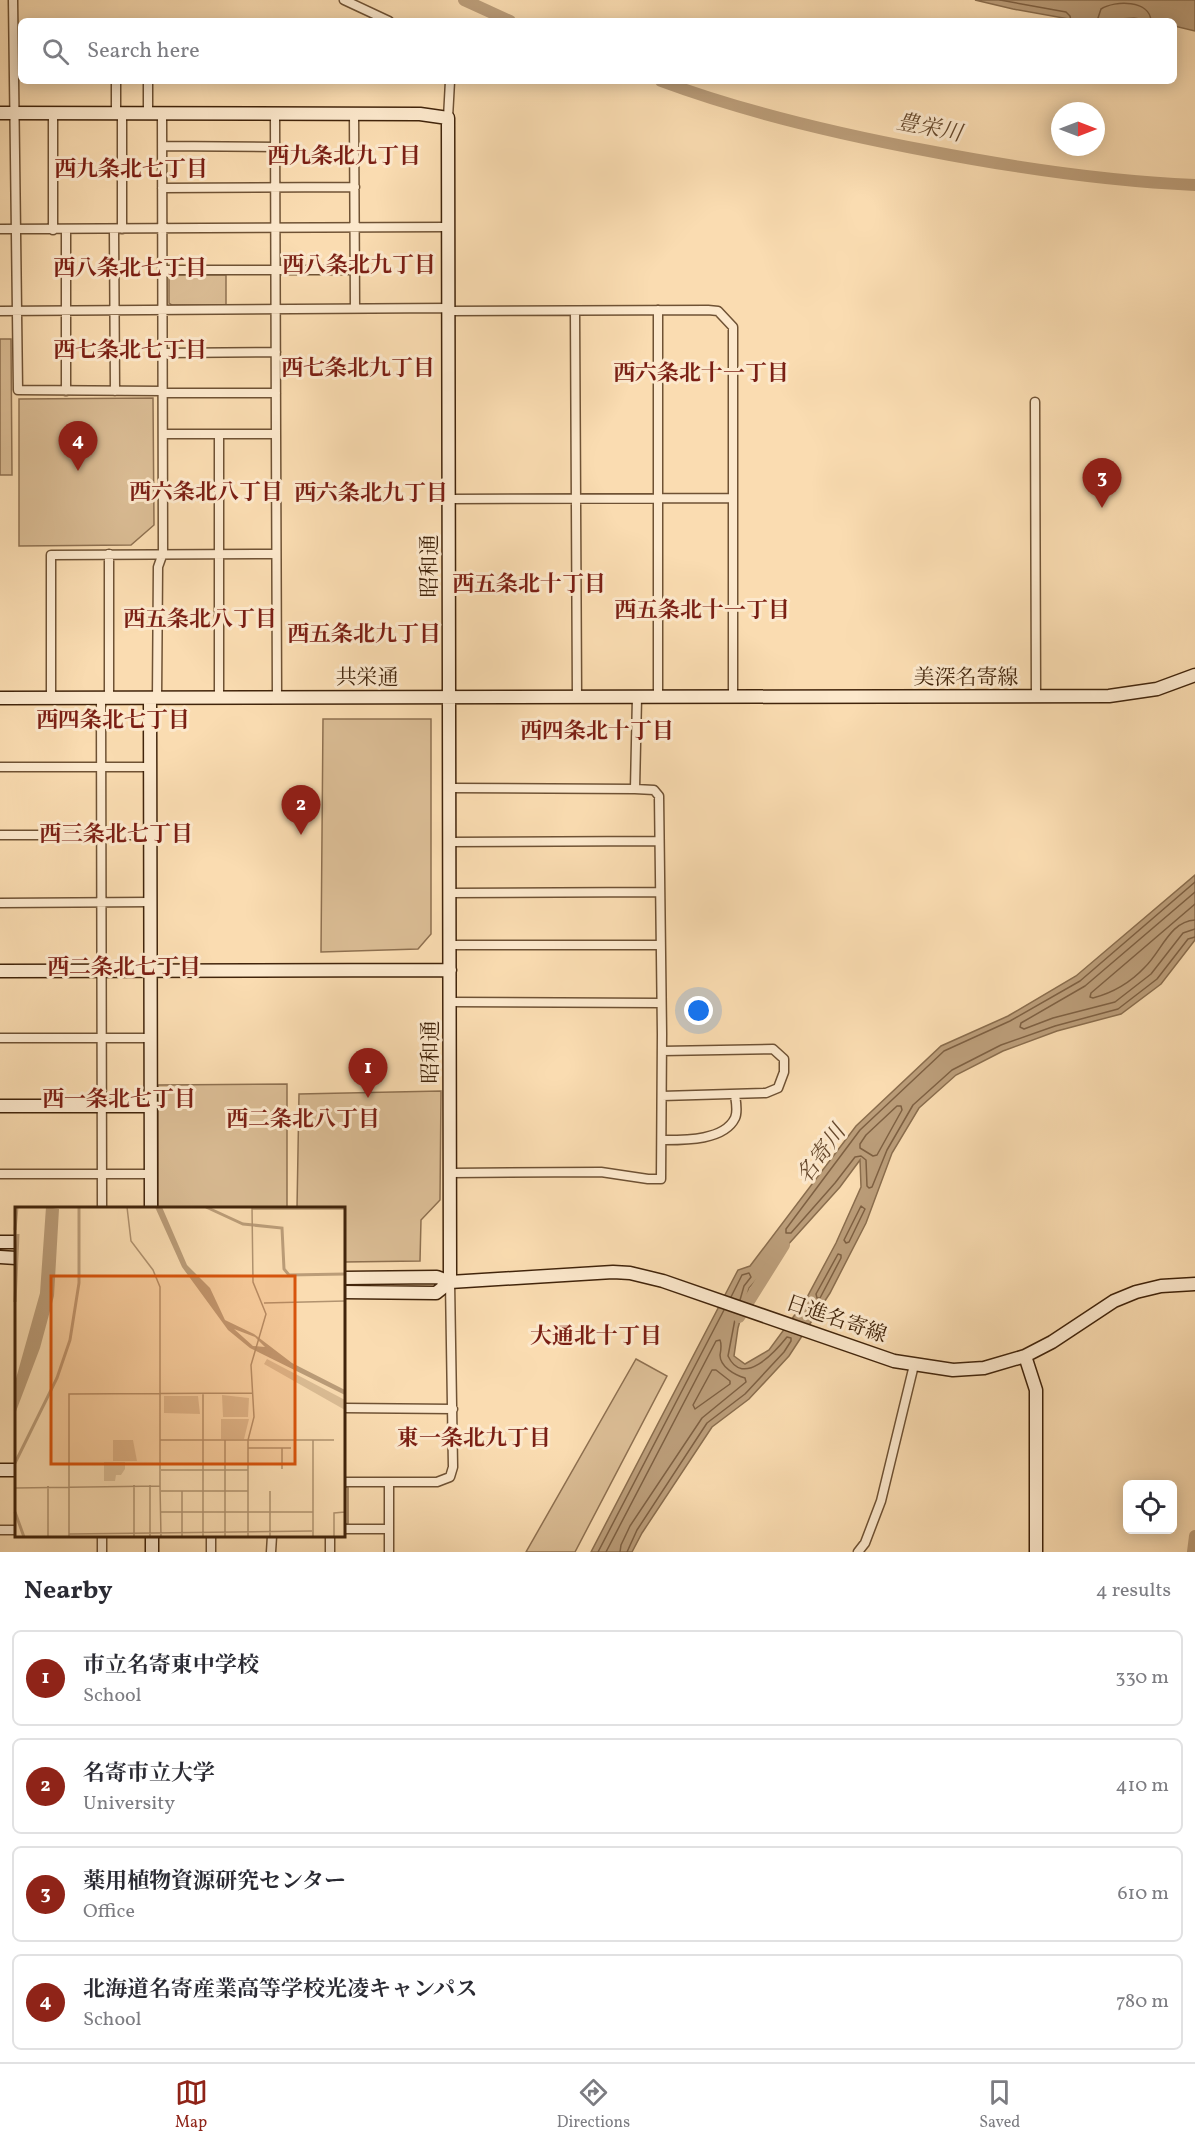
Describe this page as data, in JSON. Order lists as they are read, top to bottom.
{
  "streets": {
    "street": [
      "昭和通",
      "共栄通",
      "美深名寄線",
      "日進名寄線"
    ]
  },
  "crossings": [
    ["昭和通", "共栄通"],
    ["昭和通", "日進名寄線"],
    ["共栄通", "美深名寄線"]
  ],
  "districts": [
    "西九条北九丁目",
    "西九条北七丁目",
    "西八条北九丁目",
    "西八条北七丁目",
    "西七条北七丁目",
    "西七条北九丁目",
    "西六条北十一丁目",
    "西六条北八丁目",
    "西六条北九丁目",
    "西五条北十丁目",
    "西五条北十一丁目",
    "西五条北八丁目",
    "西五条北九丁目",
    "西四条北七丁目",
    "西四条北十丁目",
    "西三条北七丁目",
    "西二条北七丁目",
    "西一条北七丁目",
    "西二条北八丁目",
    "大通北十丁目",
    "東一条北九丁目"
  ],
  "water": ["豊栄川", "名寄川"],
  "north": "right",
  "page": {
    "search": "Search here",
    "pins": [
      "4",
      "3",
      "2",
      "1"
    ],
    "heading": ["Nearby", "4 results"],
    "list": [
      {
        "mark": "1",
        "name": "市立名寄東中学校",
        "note": "School",
        "value": "330 m"
      },
      {
        "mark": "2",
        "name": "名寄市立大学",
        "note": "University",
        "value": "410 m"
      },
      {
        "mark": "3",
        "name": "薬用植物資源研究センター",
        "note": "Office",
        "value": "610 m"
      },
      {
        "mark": "4",
        "name": "北海道名寄産業高等学校光凌キャンパス",
        "note": "School",
        "value": "780 m"
      }
    ],
    "nav": ["Map", "Directions", "Saved"]
  }
}
